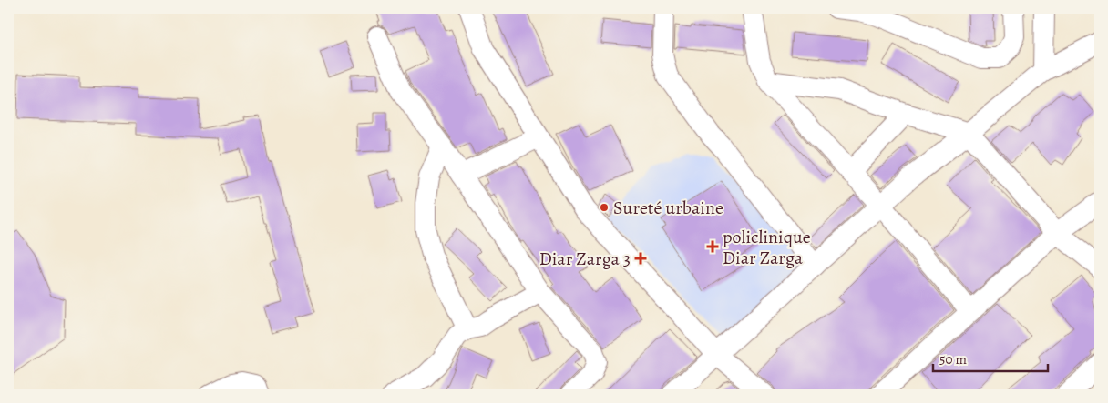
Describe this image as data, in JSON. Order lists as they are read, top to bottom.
{
  "places": {
    "other": ["Sureté urbaine"],
    "health": ["policlinique Diar Zarga", "Diar Zarga 3"]
  },
  "scale_bar": "50 m"
}
